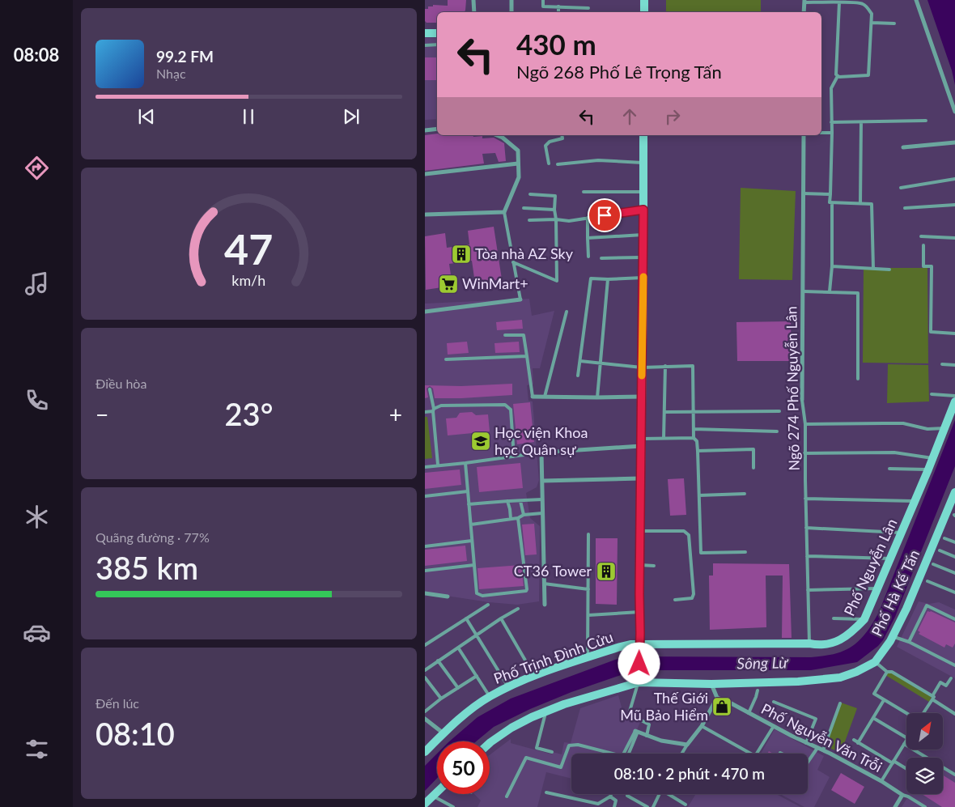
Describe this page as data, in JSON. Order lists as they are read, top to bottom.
{
  "streets": {
    "main road": ["Phố Nguyễn Lân", "Phố Hà Kế Tấn", "Phố Trịnh Đình Cửu"],
    "street": ["Ngõ 274 Phố Nguyễn Lân", "Phố Nguyễn Văn Trỗi"]
  },
  "crossings": [
    ["Ngõ 274 Phố Nguyễn Lân", "Phố Nguyễn Lân"],
    ["Phố Nguyễn Lân", "Phố Trịnh Đình Cửu"]
  ],
  "water": ["Sông Lừ"],
  "places": {
    "building": ["Tòa nhà AZ Sky", "CT36 Tower"],
    "supermarket": ["WinMart+"],
    "school or university": ["Học viện Khoa học Quân sự"],
    "shop": ["Thế Giới Mũ Bảo Hiểm"]
  },
  "north": "top right",
  "page": {
    "tabs": "08:08",
    "turn": ["430 m", "Ngõ 268 Phố Lê Trọng Tấn"],
    "song": ["99.2 FM", "Nhạc"],
    "tile": [
      "Điều hòa",
      ["Quãng đường · 77%", "385 km"],
      ["Đến lúc", "08:10"]
    ],
    "heat": ["−", "23°", "+"],
    "limit": "50",
    "trip": "08:10 · 2 phút · 470 m",
    "gauge": ["47", "km/h"]
  }
}
